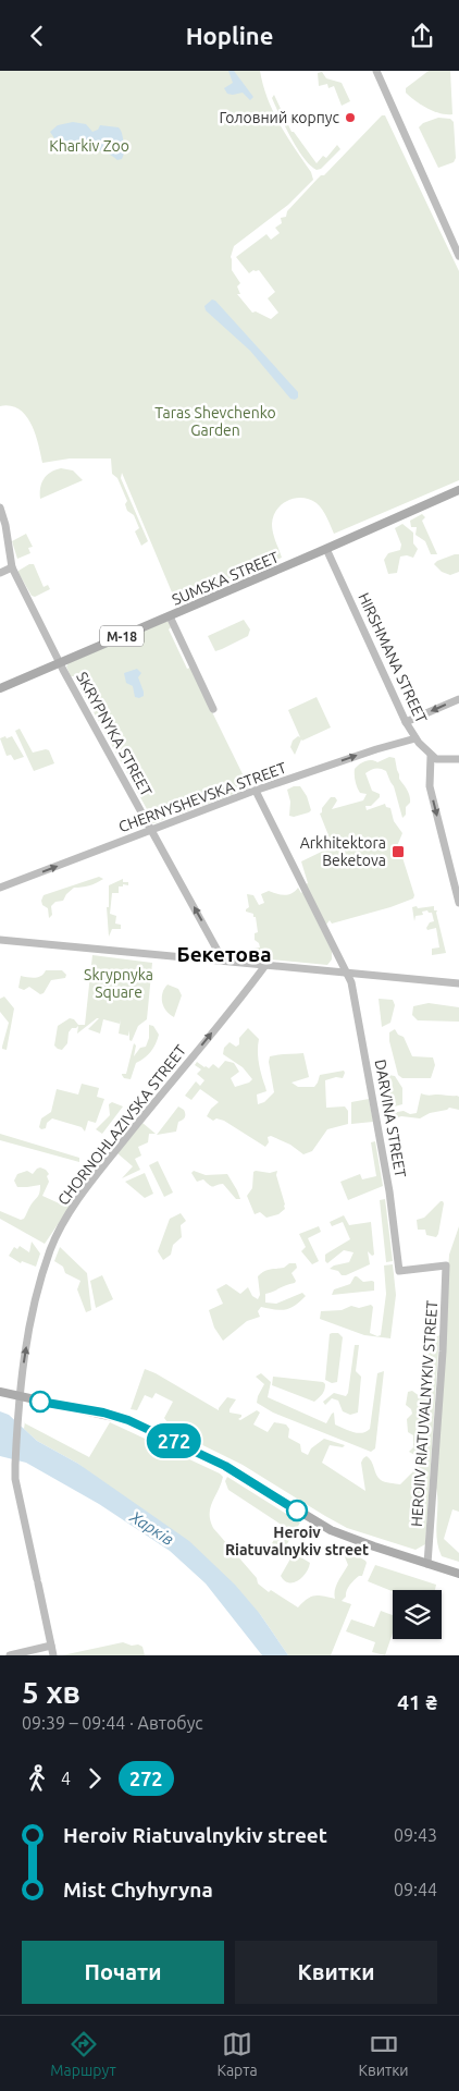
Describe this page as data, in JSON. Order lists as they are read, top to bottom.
{
  "streets": {
    "main road": ["SUMSKA STREET", "М-18"],
    "street": [
      "HIRSHMANA STREET",
      "SKRYPNYKA STREET",
      "CHERNYSHEVSKA STREET",
      "DARVINA STREET",
      "CHORNOHLAZIVSKA STREET",
      "HEROIIV RIATUVALNYKIV STREET"
    ]
  },
  "crossings": [
    ["SUMSKA STREET", "HIRSHMANA STREET"],
    ["SUMSKA STREET", "SKRYPNYKA STREET"],
    ["HIRSHMANA STREET", "CHERNYSHEVSKA STREET"],
    ["SKRYPNYKA STREET", "CHERNYSHEVSKA STREET"],
    ["CHERNYSHEVSKA STREET", "DARVINA STREET"],
    ["DARVINA STREET", "HEROIIV RIATUVALNYKIV STREET"]
  ],
  "one_way": ["CHERNYSHEVSKA STREET", "CHORNOHLAZIVSKA STREET"],
  "districts": ["Бекетова"],
  "water": ["Харків"],
  "parks": ["Kharkiv Zoo", "Taras Shevchenko Garden", "Skrypnyka Square"],
  "places": {
    "other": ["Головний корпус", "Heroiv Riatuvalnykiv street"],
    "transit": ["Arkhіtektora Beketova"]
  },
  "lines": ["bus line 272"],
  "page": {
    "header": "Hopline",
    "on_map": "272",
    "heading": ["5 хв", "09:39 – 09:44 · Автобус", "41 ₴"],
    "legs": ["4", "272"],
    "list": [
      {
        "name": "Heroiv Riatuvalnykiv street",
        "value": "09:43"
      },
      {
        "name": "Mist Chyhyryna",
        "value": "09:44"
      }
    ],
    "buttons": ["Почати", "Квитки"],
    "tabs": ["Маршрут", "Карта", "Квитки"]
  }
}
